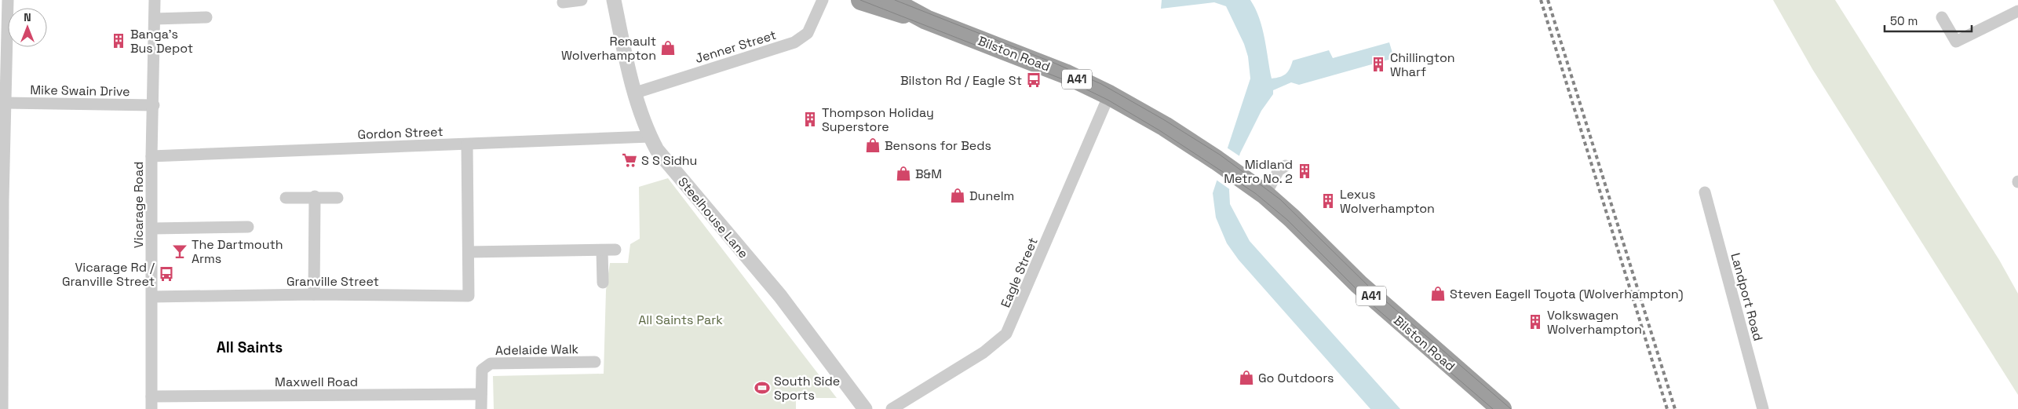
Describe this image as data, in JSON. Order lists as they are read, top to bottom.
{
  "streets": {
    "highway": ["Bilston Road", "A41"],
    "street": [
      "Jenner Street",
      "Mike Swain Drive",
      "Gordon Street",
      "Vicarage Road",
      "Steelhouse Lane",
      "Eagle Street",
      "Granville Street",
      "Landport Road",
      "Adelaide Walk",
      "Maxwell Road"
    ]
  },
  "crossings": [
    ["Jenner Street", "Steelhouse Lane"],
    ["Bilston Road", "A41"],
    ["Bilston Road", "Eagle Street"],
    ["Mike Swain Drive", "Vicarage Road"],
    ["Gordon Street", "Vicarage Road"],
    ["Gordon Street", "Steelhouse Lane"],
    ["Gordon Street", "Granville Street"],
    ["Vicarage Road", "Granville Street"],
    ["Vicarage Road", "Maxwell Road"],
    ["Adelaide Walk", "Maxwell Road"]
  ],
  "districts": ["All Saints"],
  "parks": ["All Saints Park"],
  "places": {
    "building": [
      "Banga's Bus Depot",
      "Chillington Wharf",
      "Thompson Holiday Superstore",
      "Midland Metro No. 2",
      "Lexus Wolverhampton",
      "Volkswagen Wolverhampton"
    ],
    "shop": [
      "Renault Wolverhampton",
      "Bensons for Beds",
      "B&M",
      "Dunelm",
      "Steven Eagell Toyota (Wolverhampton)",
      "Go Outdoors"
    ],
    "bus stop": ["Bilston Rd / Eagle St", "Vicarage Rd / Granville Street"],
    "supermarket": ["S S Sidhu"],
    "bar": ["The Dartmouth Arms"],
    "sports": ["South Side Sports"]
  },
  "scale_bar": "50 m",
  "north": "top"
}
